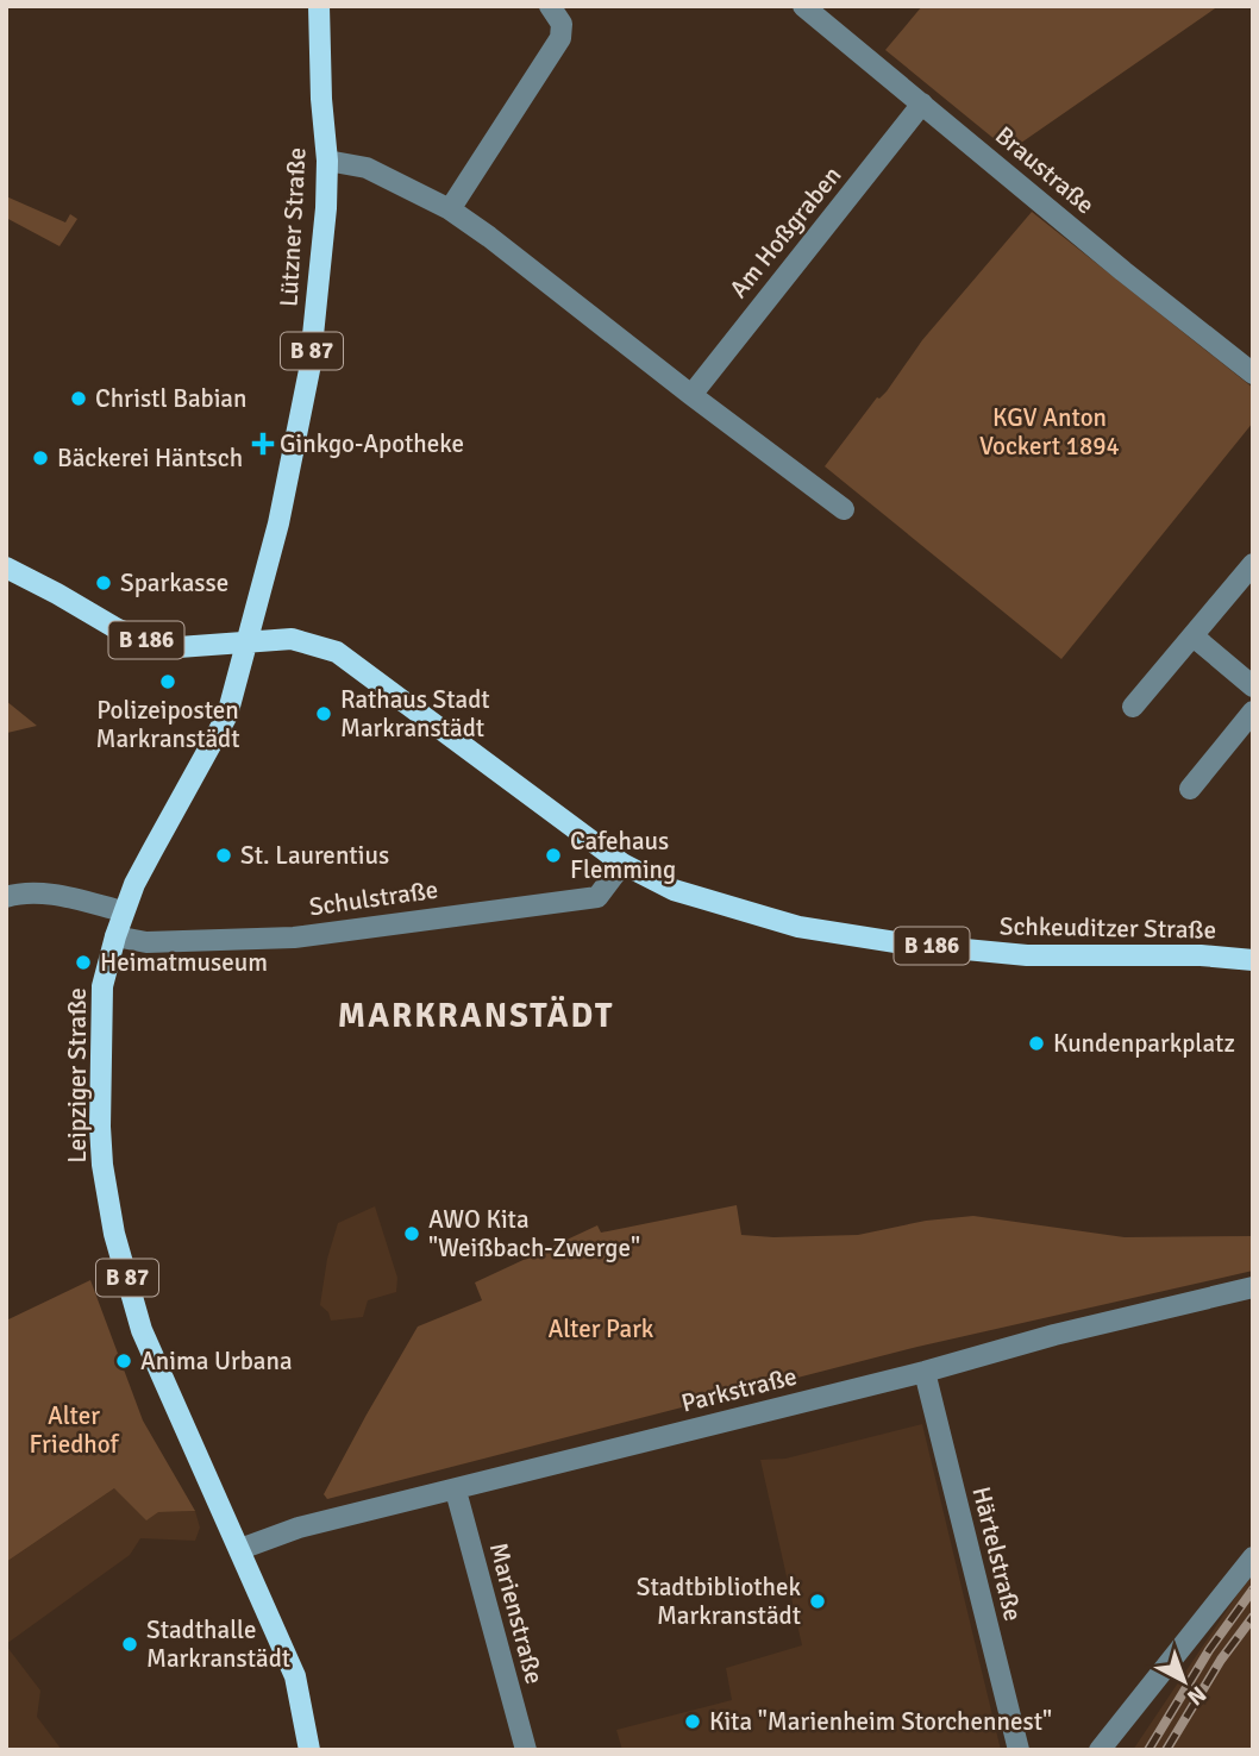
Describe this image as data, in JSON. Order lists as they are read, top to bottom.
{
  "streets": {
    "main road": [
      "Lützner Straße",
      "B 87",
      "B 186",
      "Schkeuditzer Straße",
      "Leipziger Straße"
    ],
    "street": [
      "Braustraße",
      "Am Hoßgraben",
      "Schulstraße",
      "Parkstraße",
      "Härtelstraße",
      "Marienstraße"
    ]
  },
  "crossings": [
    ["Braustraße", "Am Hoßgraben"],
    ["Lützner Straße", "B 186"],
    ["Lützner Straße", "Schkeuditzer Straße"],
    ["Lützner Straße", "Leipziger Straße"],
    ["B 186", "Schkeuditzer Straße"],
    ["B 186", "Leipziger Straße"],
    ["Schulstraße", "Schkeuditzer Straße"],
    ["Schulstraße", "Leipziger Straße"],
    ["Schkeuditzer Straße", "Leipziger Straße"],
    ["Leipziger Straße", "Parkstraße"],
    ["Parkstraße", "Härtelstraße"],
    ["Parkstraße", "Marienstraße"]
  ],
  "districts": ["MARKRANSTÄDT"],
  "parks": ["KGV Anton Vockert 1894", "Alter Park", "Alter Friedhof"],
  "places": {
    "other": [
      "Christl Babian",
      "Bäckerei Häntsch",
      "Sparkasse",
      "Polizeiposten Markranstädt",
      "Rathaus Stadt Markranstädt",
      "St. Laurentius",
      "Cafehaus Flemming",
      "Heimatmuseum",
      "Kundenparkplatz",
      "AWO Kita \"Weißbach-Zwerge\"",
      "Anima Urbana",
      "Stadtbibliothek Markranstädt",
      "Stadthalle Markranstädt",
      "Kita \"Marienheim Storchennest\""
    ],
    "health": ["Ginkgo-Apotheke"]
  },
  "north": "bottom right"
}
